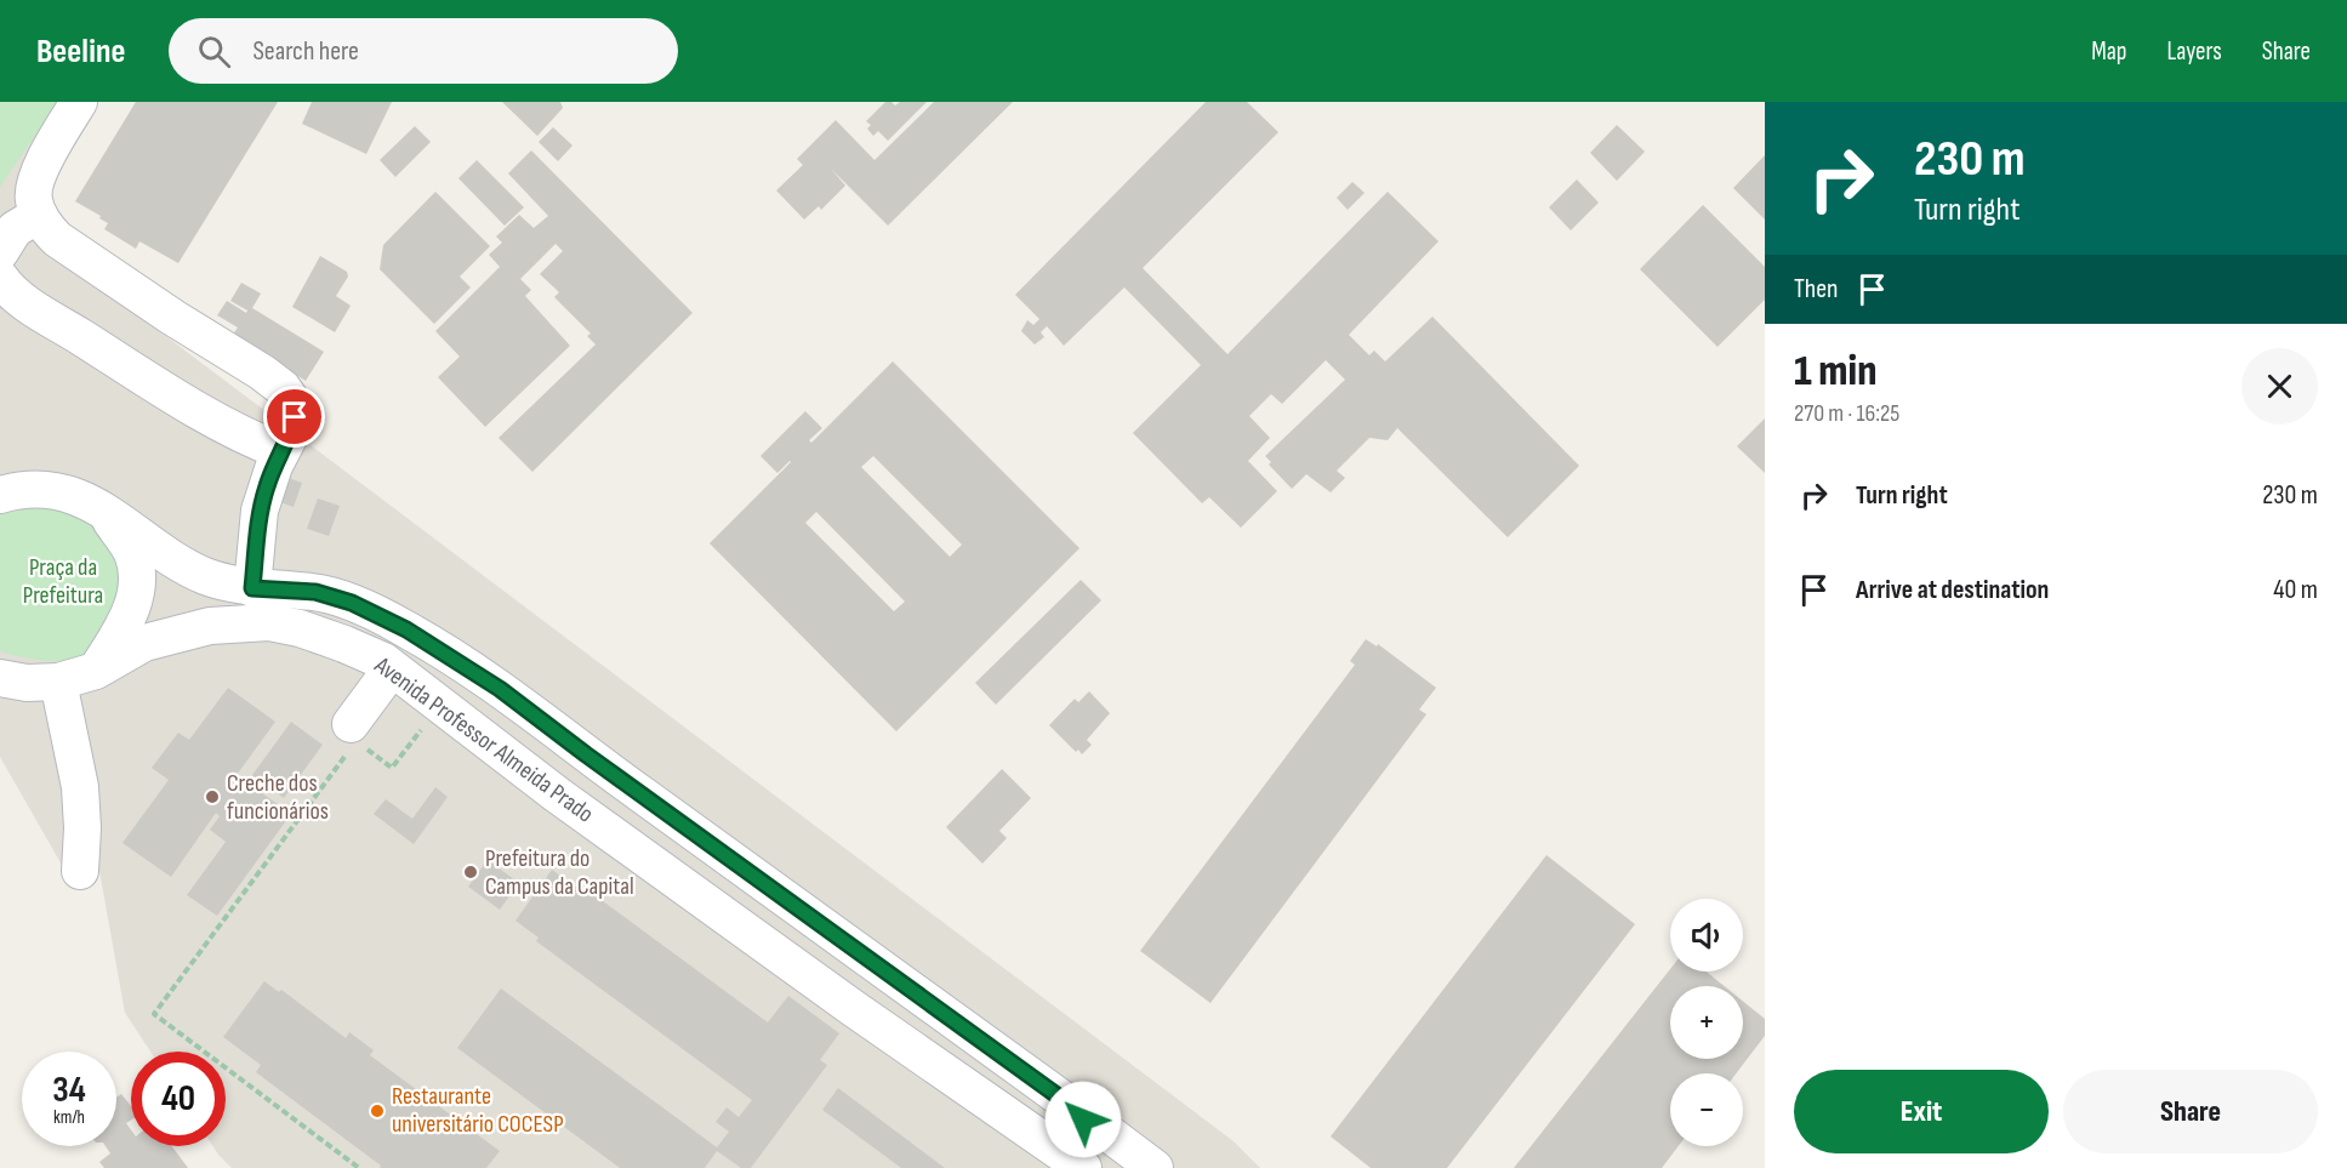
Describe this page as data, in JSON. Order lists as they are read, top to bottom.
{
  "streets": {
    "street": ["Avenida Professor Almeida Prado"]
  },
  "parks": ["Praça da Prefeitura"],
  "places": ["Creche dos funcionários", "Prefeitura do Campus da Capital", "Restaurante universitário COCESP"],
  "page": {
    "header": "Beeline",
    "search": "Search here",
    "nav": ["Map", "Layers", "Share"],
    "turn": ["230 m", "Turn right"],
    "then": "Then",
    "heading": ["1 min", "270 m · 16:25"],
    "list": [
      {
        "name": "Turn right",
        "value": "230 m"
      },
      {
        "name": "Arrive at destination",
        "value": "40 m"
      }
    ],
    "map_buttons": ["+", "−"],
    "speed": "34 km/h",
    "limit": "40",
    "buttons": ["Exit", "Share"]
  }
}
